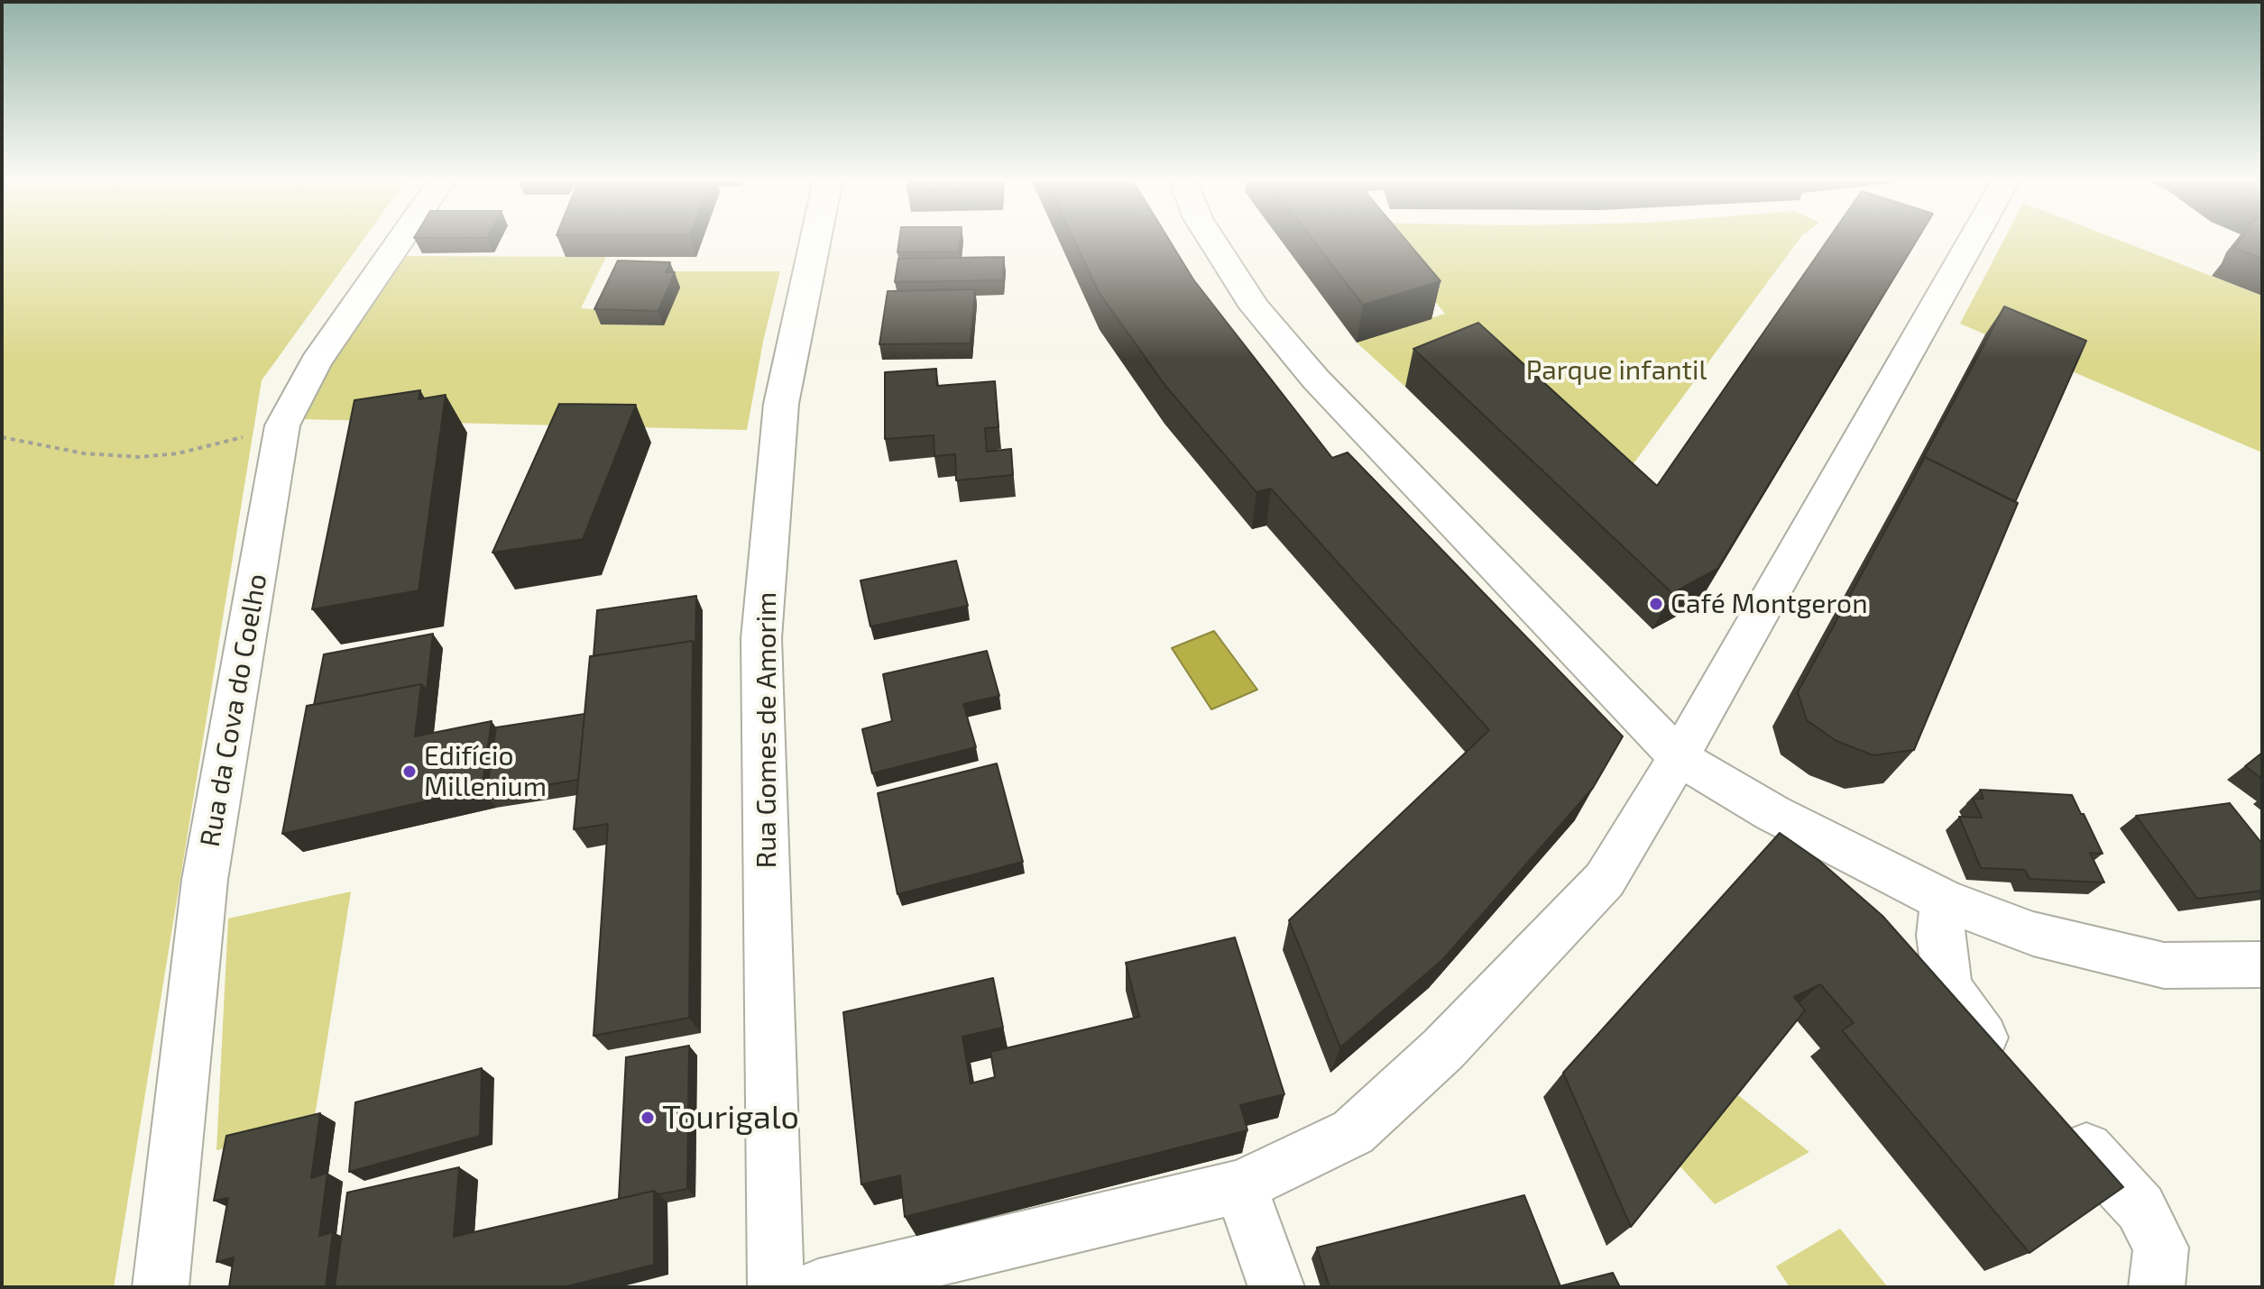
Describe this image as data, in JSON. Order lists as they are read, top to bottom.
{
  "streets": {
    "street": ["Rua da Cova do Coelho", "Rua Gomes de Amorim"]
  },
  "parks": ["Parque infantil"],
  "places": ["Café Montgeron", "Edifício Millenium", "Tourigalo"]
}
